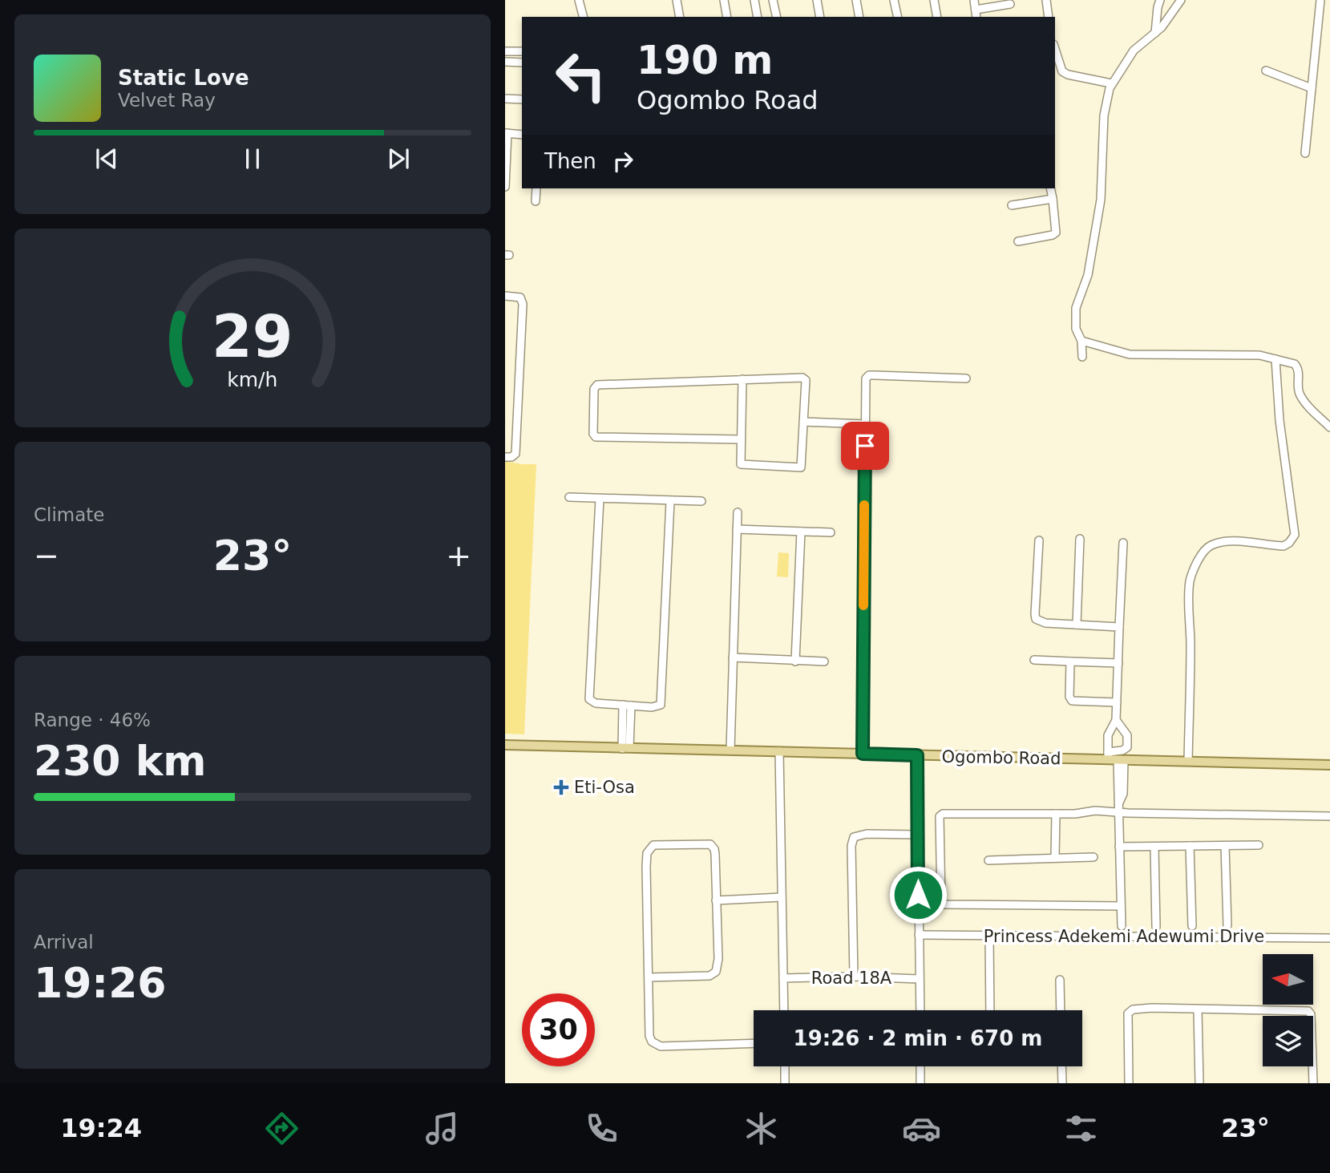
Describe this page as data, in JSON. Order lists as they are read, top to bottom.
{
  "streets": {
    "main road": ["Ogombo Road"],
    "street": ["Princess Adekemi Adewumi Drive", "Road 18A"]
  },
  "places": {
    "health": ["Eti-Osa"]
  },
  "north": "left",
  "page": {
    "turn": ["190 m", "Ogombo Road"],
    "song": ["Static Love", "Velvet Ray"],
    "then": "Then",
    "tile": [
      "Climate",
      ["Range · 46%", "230 km"],
      ["Arrival", "19:26"]
    ],
    "heat": ["−", "23°", "+"],
    "limit": "30",
    "trip": "19:26 · 2 min · 670 m",
    "tabs": ["19:24", "23°"],
    "gauge": ["29", "km/h"]
  }
}
